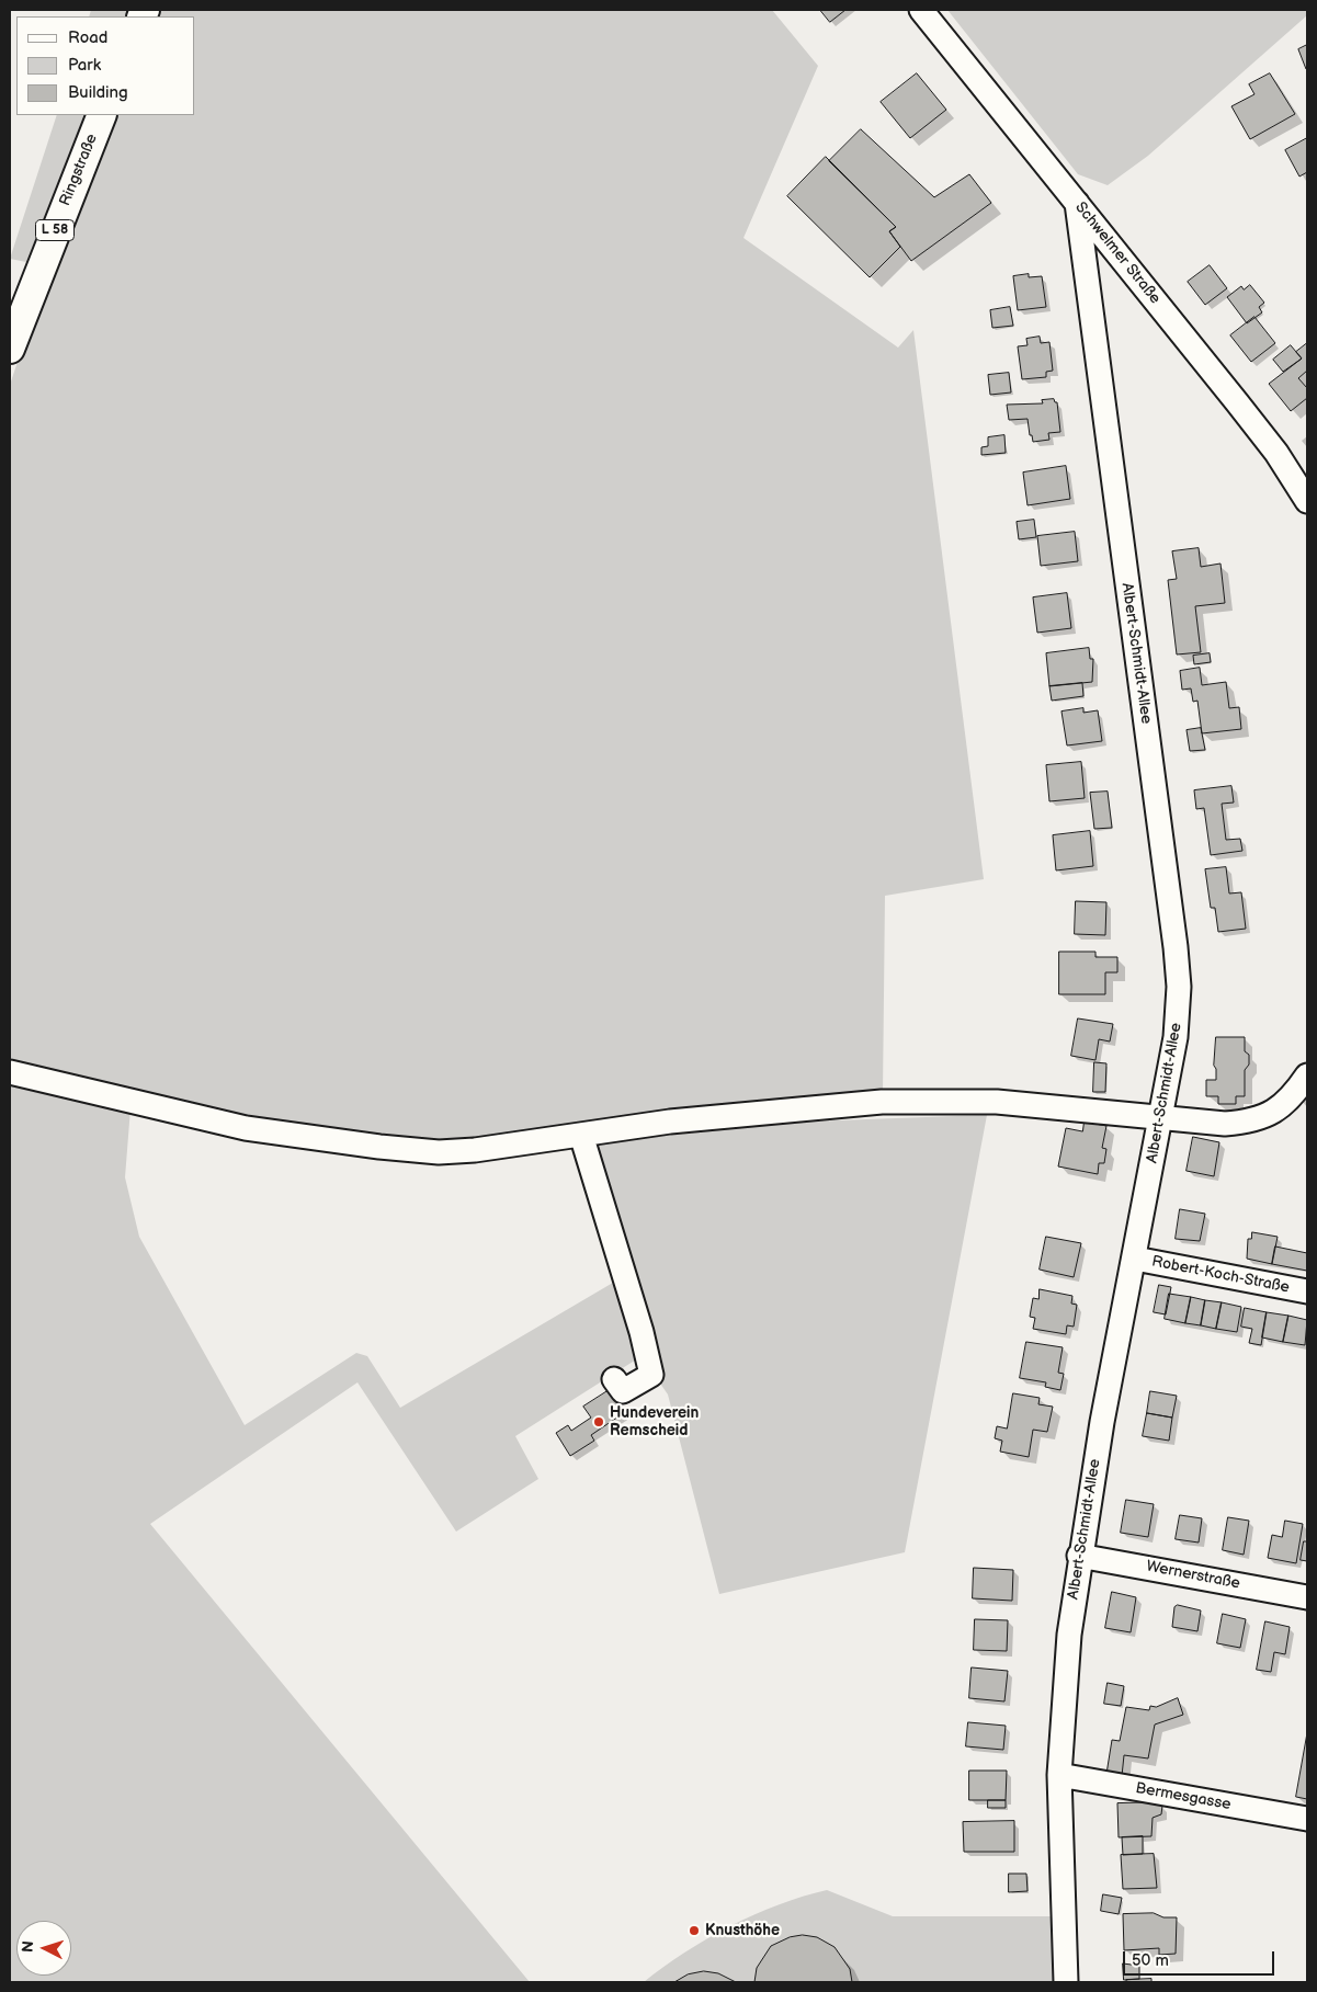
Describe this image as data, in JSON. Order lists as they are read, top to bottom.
{
  "streets": {
    "main road": ["Ringstraße", "L 58"],
    "street": [
      "Schwelmer Straße",
      "Albert-Schmidt-Allee",
      "Robert-Koch-Straße",
      "Wernerstraße",
      "Bermesgasse"
    ]
  },
  "crossings": [
    ["Schwelmer Straße", "Albert-Schmidt-Allee"],
    ["Albert-Schmidt-Allee", "Robert-Koch-Straße"],
    ["Albert-Schmidt-Allee", "Wernerstraße"],
    ["Albert-Schmidt-Allee", "Bermesgasse"]
  ],
  "places": ["Hundeverein Remscheid", "Knusthöhe"],
  "legend": ["Road", "Park", "Building"],
  "scale_bar": "50 m",
  "north": "left"
}
